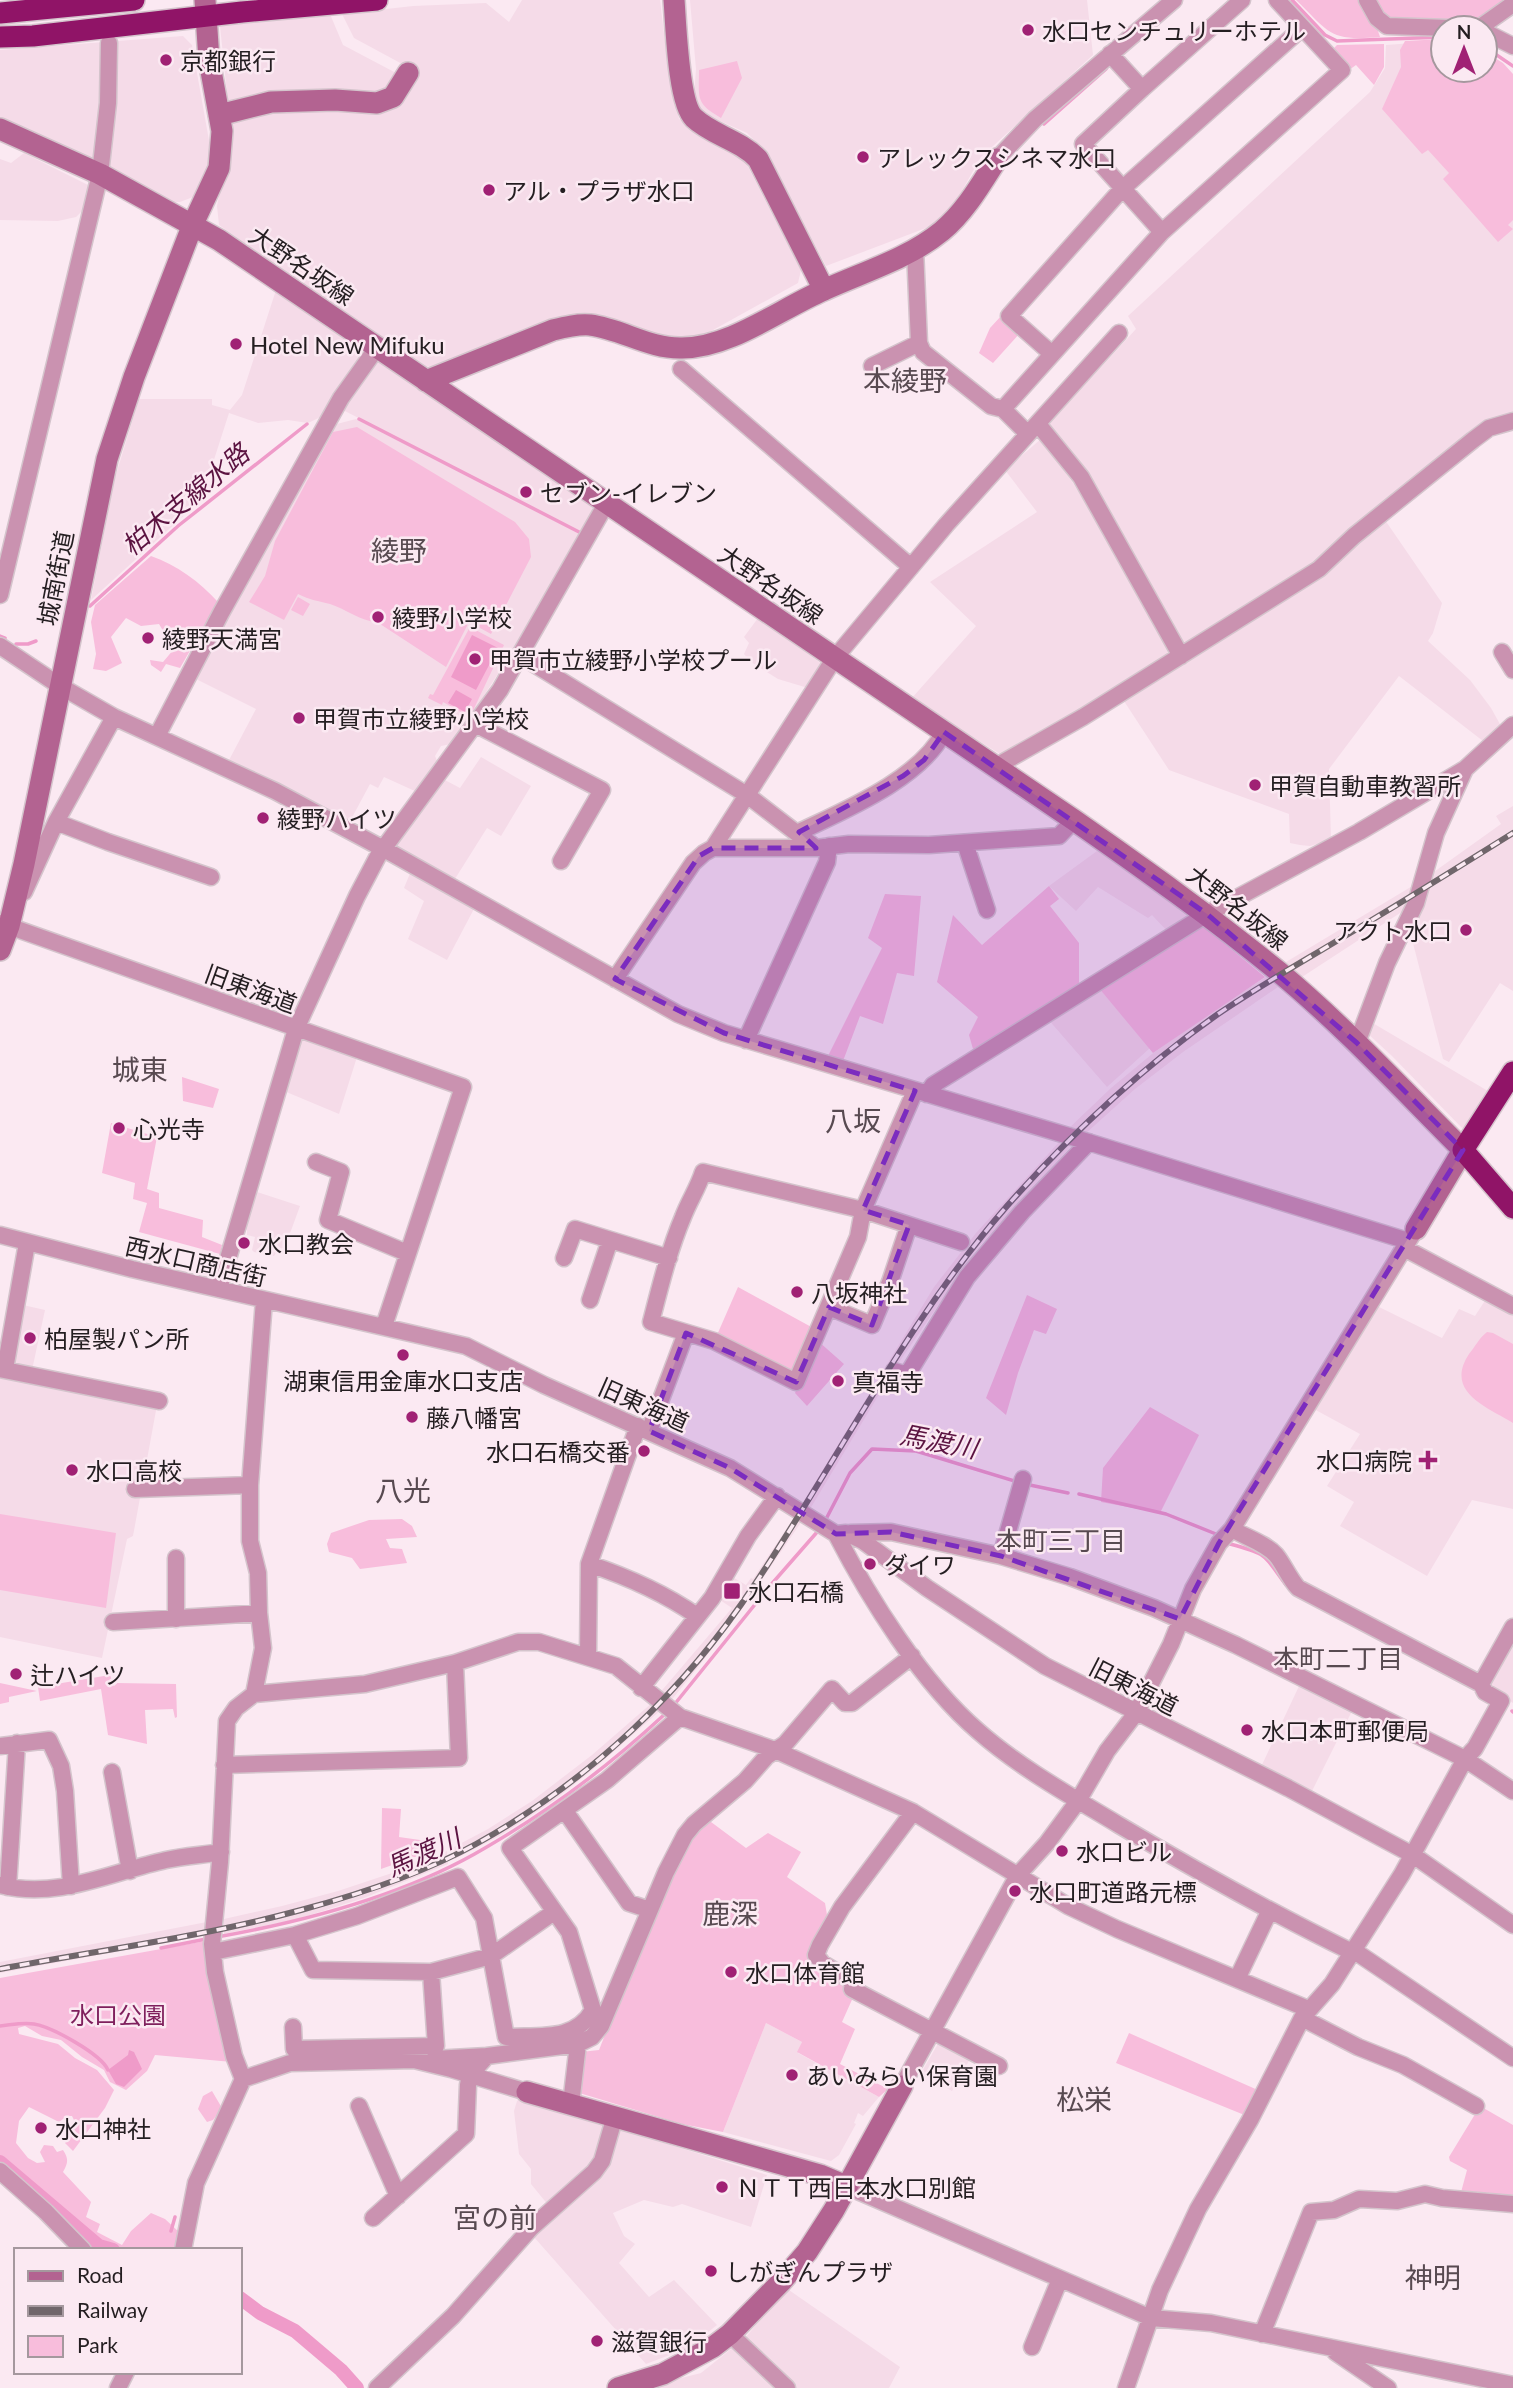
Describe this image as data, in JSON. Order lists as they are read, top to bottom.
{
  "streets": {
    "street": [
      "大野名坂線",
      "城南街道",
      "旧東海道",
      "西水口商店街"
    ]
  },
  "crossings": [
    ["大野名坂線", "城南街道"],
    ["城南街道", "旧東海道"],
    ["旧東海道", "西水口商店街"]
  ],
  "districts": [
    "本綾野",
    "綾野",
    "城東",
    "八坂",
    "八光",
    "本町三丁目",
    "本町二丁目",
    "鹿深",
    "松栄",
    "宮の前",
    "神明"
  ],
  "water": ["柏木支線水路", "馬渡川"],
  "parks": ["水口公園"],
  "places": {
    "other": [
      "水口センチュリーホテル",
      "京都銀行",
      "アレックスシネマ水口",
      "アル・プラザ水口",
      "Hotel New Mifuku",
      "セブン-イレブン",
      "綾野小学校",
      "綾野天満宮",
      "甲賀市立綾野小学校プール",
      "甲賀市立綾野小学校",
      "甲賀自動車教習所",
      "綾野ハイツ",
      "アクト水口",
      "心光寺",
      "水口教会",
      "八坂神社",
      "柏屋製パン所",
      "湖東信用金庫水口支店",
      "真福寺",
      "藤八幡宮",
      "水口石橋交番",
      "水口高校",
      "ダイワ",
      "辻ハイツ",
      "水口本町郵便局",
      "水口ビル",
      "水口町道路元標",
      "水口体育館",
      "あいみらい保育園",
      "水口神社",
      "ＮＴＴ西日本水口別館",
      "しがぎんプラザ",
      "滋賀銀行"
    ],
    "health": ["水口病院"],
    "transit": ["水口石橋"]
  },
  "legend": ["Road", "Railway", "Park"],
  "north": "top"
}
